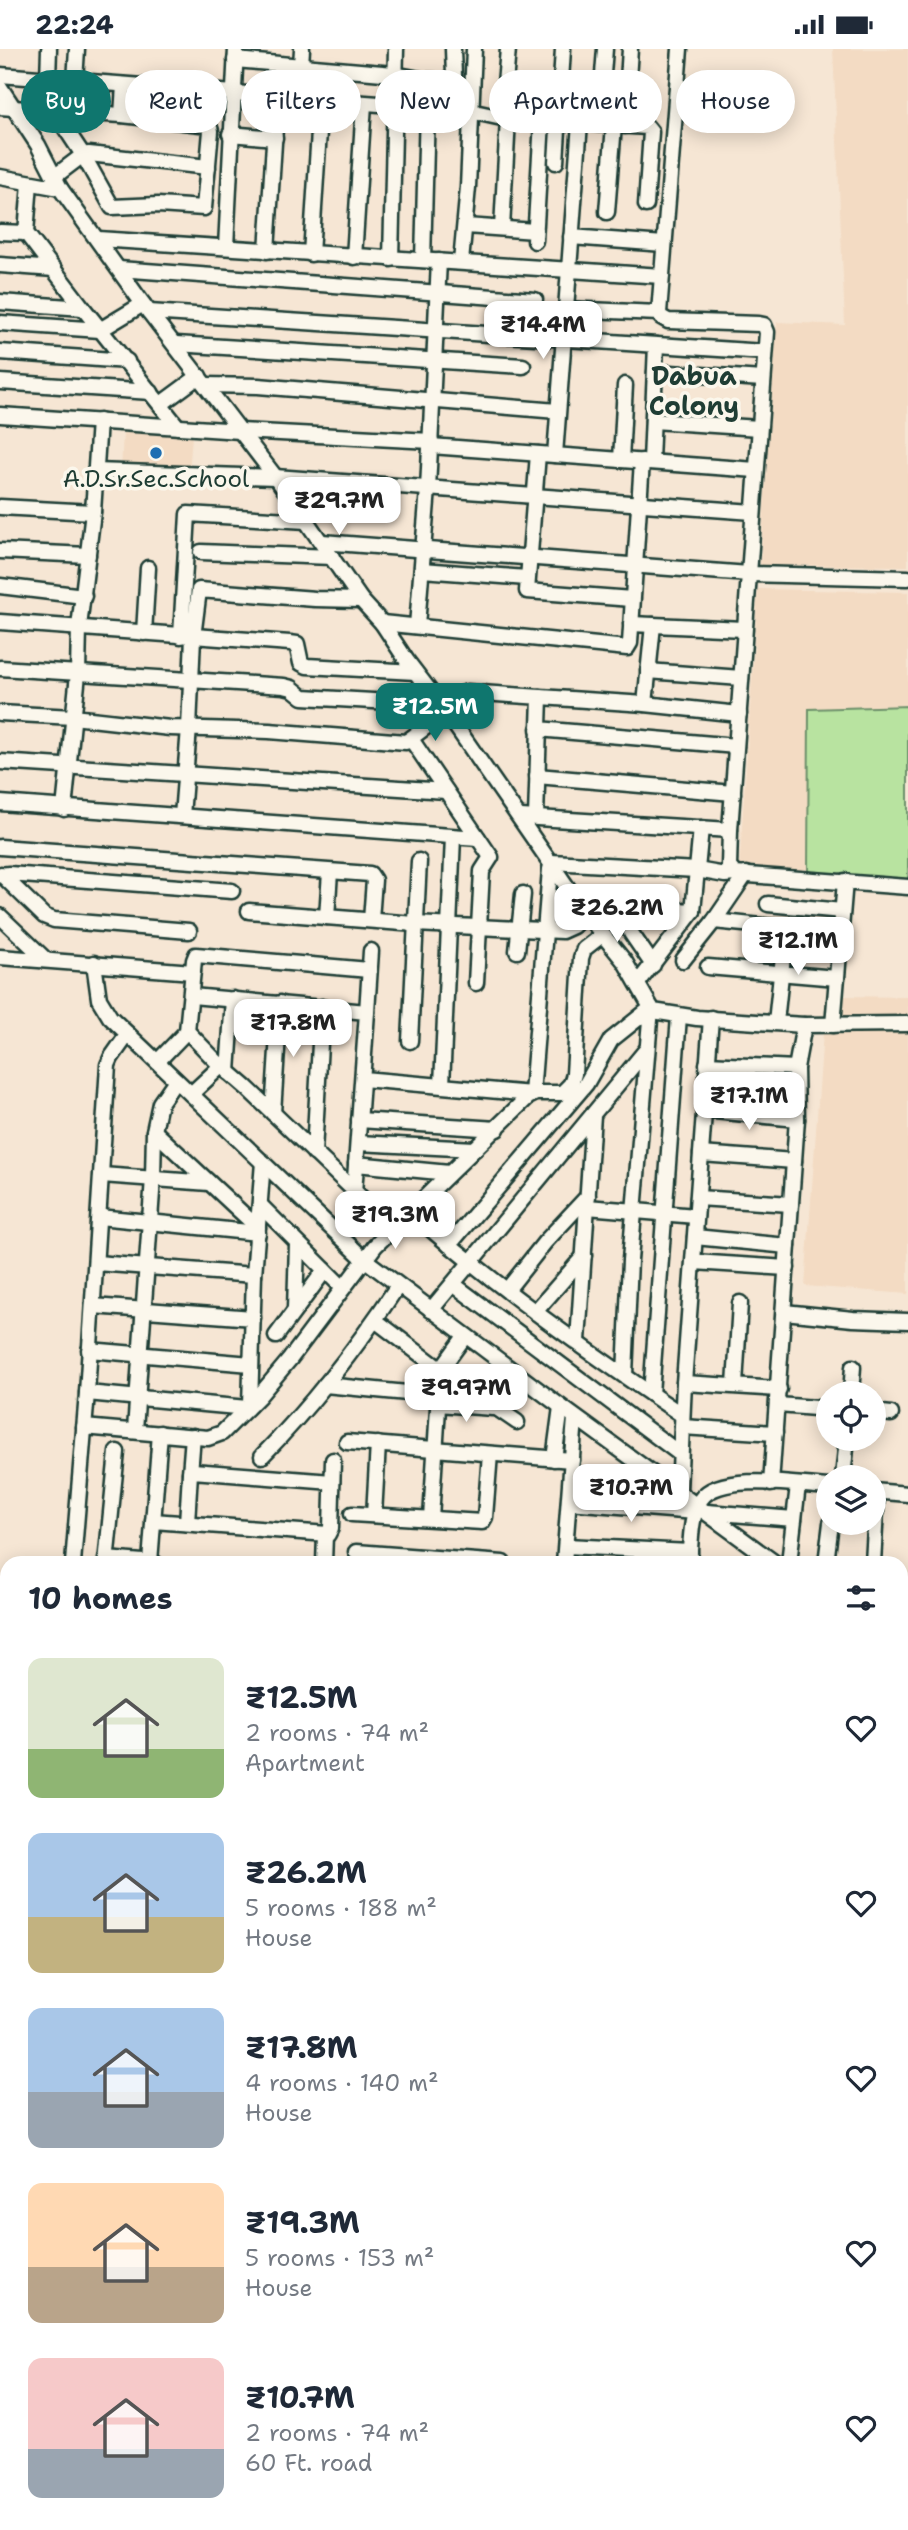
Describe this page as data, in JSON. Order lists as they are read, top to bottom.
{
  "districts": ["Dabua Colony"],
  "places": ["A.D.Sr.Sec.School"],
  "page": {
    "status": "22:24",
    "chip": [
      "Buy",
      "Rent",
      "Filters",
      "New",
      "Apartment",
      "House"
    ],
    "price": [
      "₹14.4M",
      "₹29.7M",
      "₹12.5M",
      "₹26.2M",
      "₹12.1M",
      "₹17.8M",
      "₹17.1M",
      "₹19.3M",
      "₹9.97M",
      "₹10.7M"
    ],
    "heading": "10 homes",
    "list": [
      {
        "name": "₹12.5M",
        "note": "2 rooms · 74 m² · Apartment"
      },
      {
        "name": "₹26.2M",
        "note": "5 rooms · 188 m² · House"
      },
      {
        "name": "₹17.8M",
        "note": "4 rooms · 140 m² · House"
      },
      {
        "name": "₹19.3M",
        "note": "5 rooms · 153 m² · House"
      },
      {
        "name": "₹10.7M",
        "note": "2 rooms · 74 m² · 60 Ft. road"
      }
    ]
  }
}
